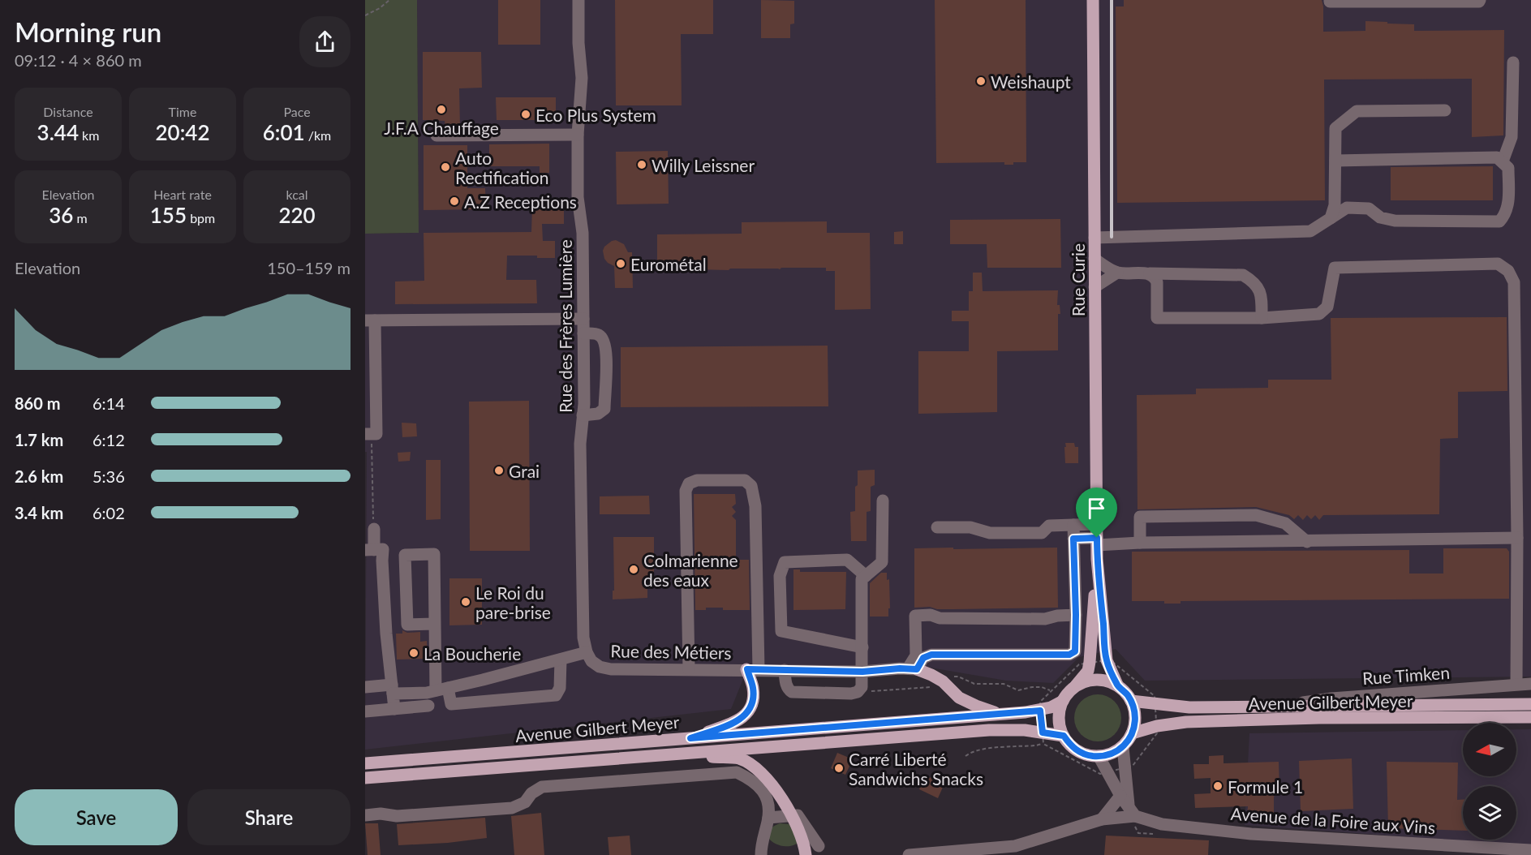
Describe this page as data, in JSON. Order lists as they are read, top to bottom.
{
  "streets": {
    "main road": ["Rue Curie", "Avenue Gilbert Meyer"],
    "street": [
      "Rue des Frères Lumière",
      "Rue des Métiers",
      "Rue Timken",
      "Avenue de la Foire aux Vins"
    ]
  },
  "crossings": [
    ["Rue Curie", "Avenue Gilbert Meyer"],
    ["Rue des Frères Lumière", "Rue des Métiers"],
    ["Rue Timken", "Avenue Gilbert Meyer"]
  ],
  "places": [
    "Weishaupt",
    "J.F.A Chauffage",
    "Eco Plus System",
    "Willy Leissner",
    "Auto Rectification",
    "A.Z Receptions",
    "Eurométal",
    "Grai",
    "Colmarienne des eaux",
    "Le Roi du pare-brise",
    "La Boucherie",
    "Carré Liberté Sandwichs Snacks",
    "Formule 1"
  ],
  "north": "left",
  "page": {
    "heading": ["Morning run", "09:12 · 4 × 860 m"],
    "stats": [
      ["Distance", "3.44 km"],
      ["Time", "20:42"],
      ["Pace", "6:01 /km"],
      ["Elevation", "36 m"],
      ["Heart rate", "155 bpm"],
      ["kcal", "220"]
    ],
    "chart": ["Elevation", "150–159 m"],
    "list": [
      {
        "name": "860 m",
        "note": "6:14"
      },
      {
        "name": "1.7 km",
        "note": "6:12"
      },
      {
        "name": "2.6 km",
        "note": "5:36"
      },
      {
        "name": "3.4 km",
        "note": "6:02"
      }
    ],
    "buttons": ["Save", "Share"]
  }
}
